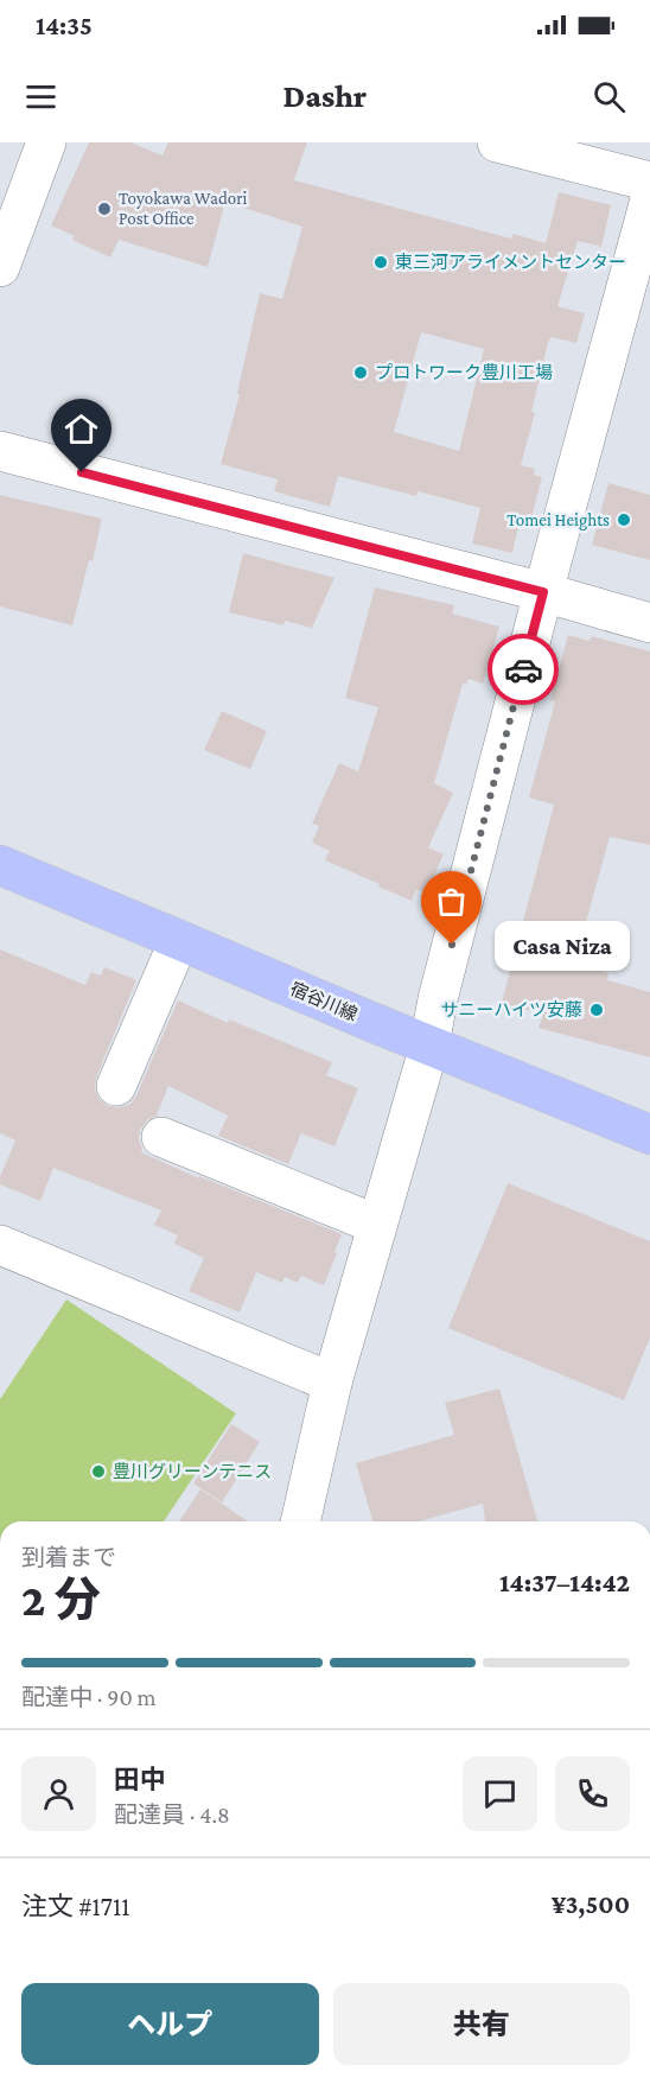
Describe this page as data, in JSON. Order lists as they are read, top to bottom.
{
  "streets": {
    "main road": ["宿谷川線"]
  },
  "places": [
    "Toyokawa Wadori Post Office",
    "東三河アライメントセンター",
    "プロトワーク豊川工場",
    "Tomei Heights",
    "Casa Niza",
    "サニーハイツ安藤",
    "豊川グリーンテニス"
  ],
  "page": {
    "status": "14:35",
    "header": "Dashr",
    "bubble": "Casa Niza",
    "heading": ["2 分", "到着まで", "14:37–14:42"],
    "panel": [
      "田中",
      "配達員 · 4.8",
      "注文 #1711",
      "¥3,500"
    ],
    "bar": "配達中 · 90 m",
    "buttons": ["ヘルプ", "共有"]
  }
}
